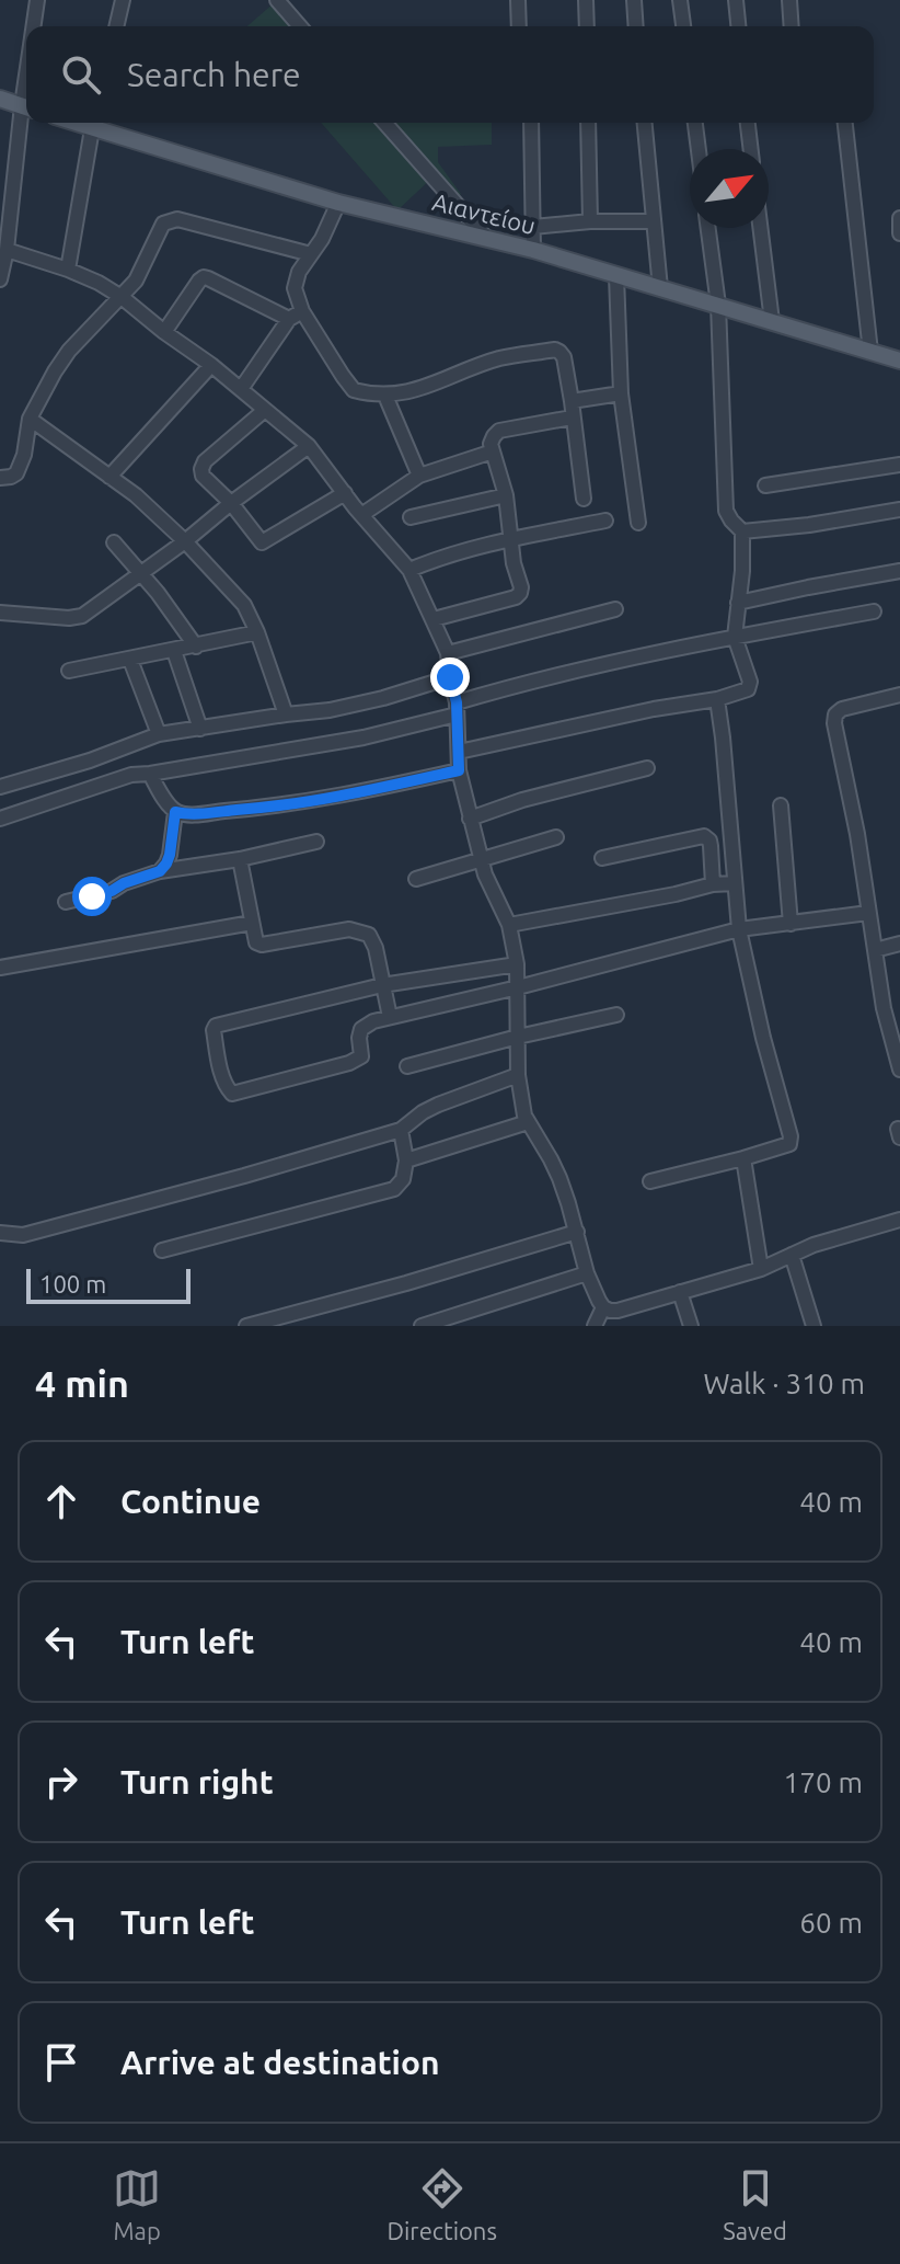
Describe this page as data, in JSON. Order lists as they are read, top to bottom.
{
  "streets": {
    "main road": ["Αιαντείου"]
  },
  "scale_bar": "100 m",
  "north": "top right",
  "page": {
    "search": "Search here",
    "scale": "100 m",
    "heading": ["4 min", "Walk · 310 m"],
    "list": [
      ["Continue", "40 m"],
      ["Turn left", "40 m"],
      ["Turn right", "170 m"],
      ["Turn left", "60 m"],
      "Arrive at destination"
    ],
    "nav": ["Map", "Directions", "Saved"]
  }
}
